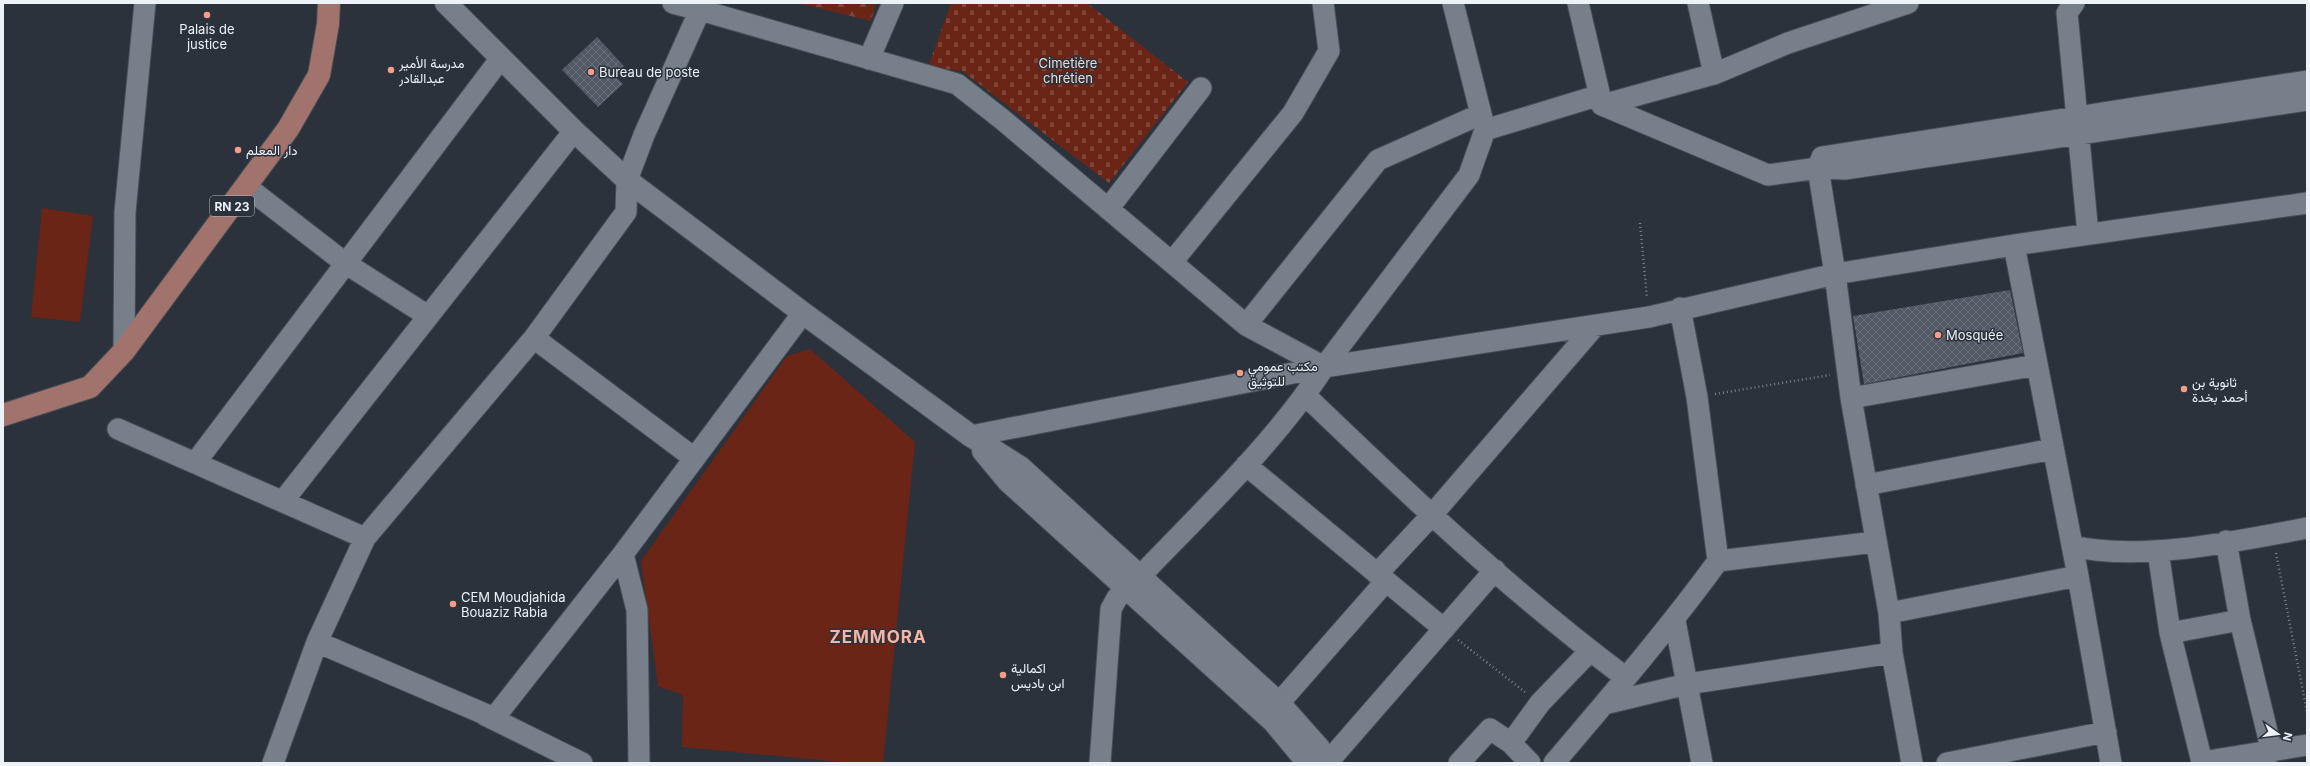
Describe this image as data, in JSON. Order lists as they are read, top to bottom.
{
  "streets": {
    "main road": ["RN 23"]
  },
  "districts": ["ZEMMORA"],
  "parks": ["Cimetière chrétien"],
  "places": [
    "Palais de justice",
    "مدرسة الأمير عبدالقادر",
    "Bureau de poste",
    "دار المعلم",
    "Mosquée",
    "مكتب عمومي للتوثيق",
    "ثانوية بن أحمد بخدة",
    "CEM Moudjahida Bouaziz Rabia",
    "اكمالية ابن باديس"
  ],
  "north": "right"
}
